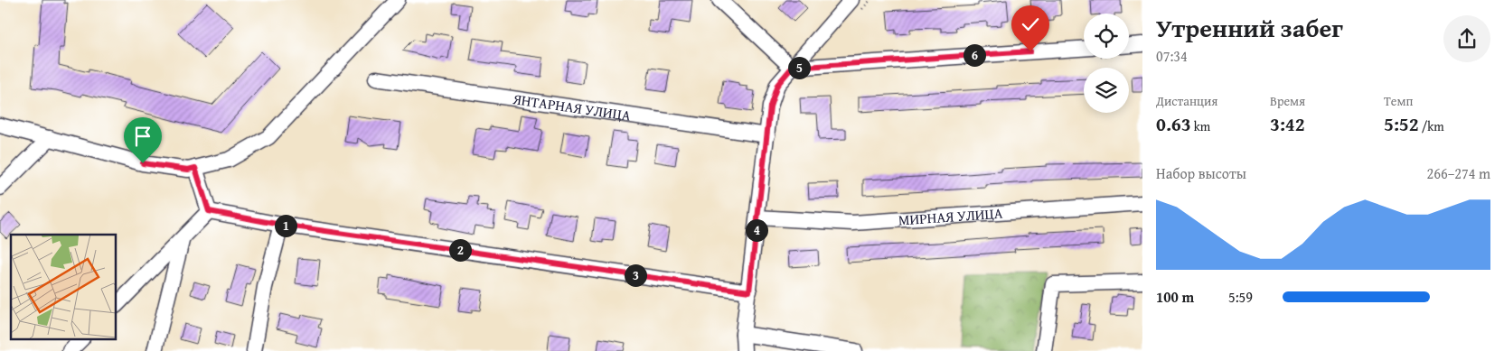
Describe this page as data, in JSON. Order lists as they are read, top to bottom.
{
  "streets": {
    "street": ["ЯНТАРНАЯ УЛИЦА", "МИРНАЯ УЛИЦА"]
  },
  "page": {
    "heading": ["Утренний забег", "07:34"],
    "pins": [
      "6",
      "5",
      "1",
      "4",
      "2",
      "3"
    ],
    "stats": [
      ["Дистанция", "0.63 km"],
      ["Время", "3:42"],
      ["Темп", "5:52 /km"]
    ],
    "chart": ["Набор высоты", "266–274 m"],
    "list": [
      {
        "name": "100 m",
        "note": "5:59"
      }
    ]
  }
}
